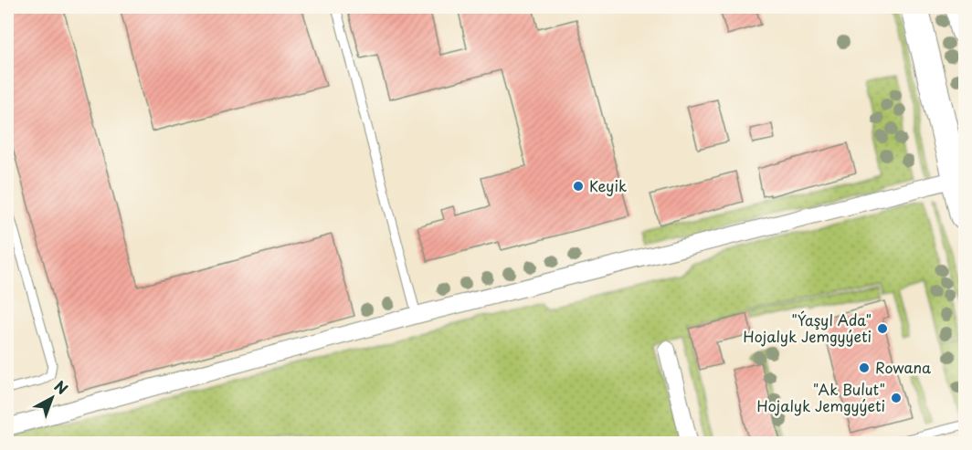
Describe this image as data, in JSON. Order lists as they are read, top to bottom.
{
  "places": [
    "Keyik",
    "\"Ýaşyl Ada\" Hojalyk Jemgyýeti",
    "Rowana",
    "\"Ak Bulut\" Hojalyk Jemgyýeti"
  ],
  "north": "top right"
}
